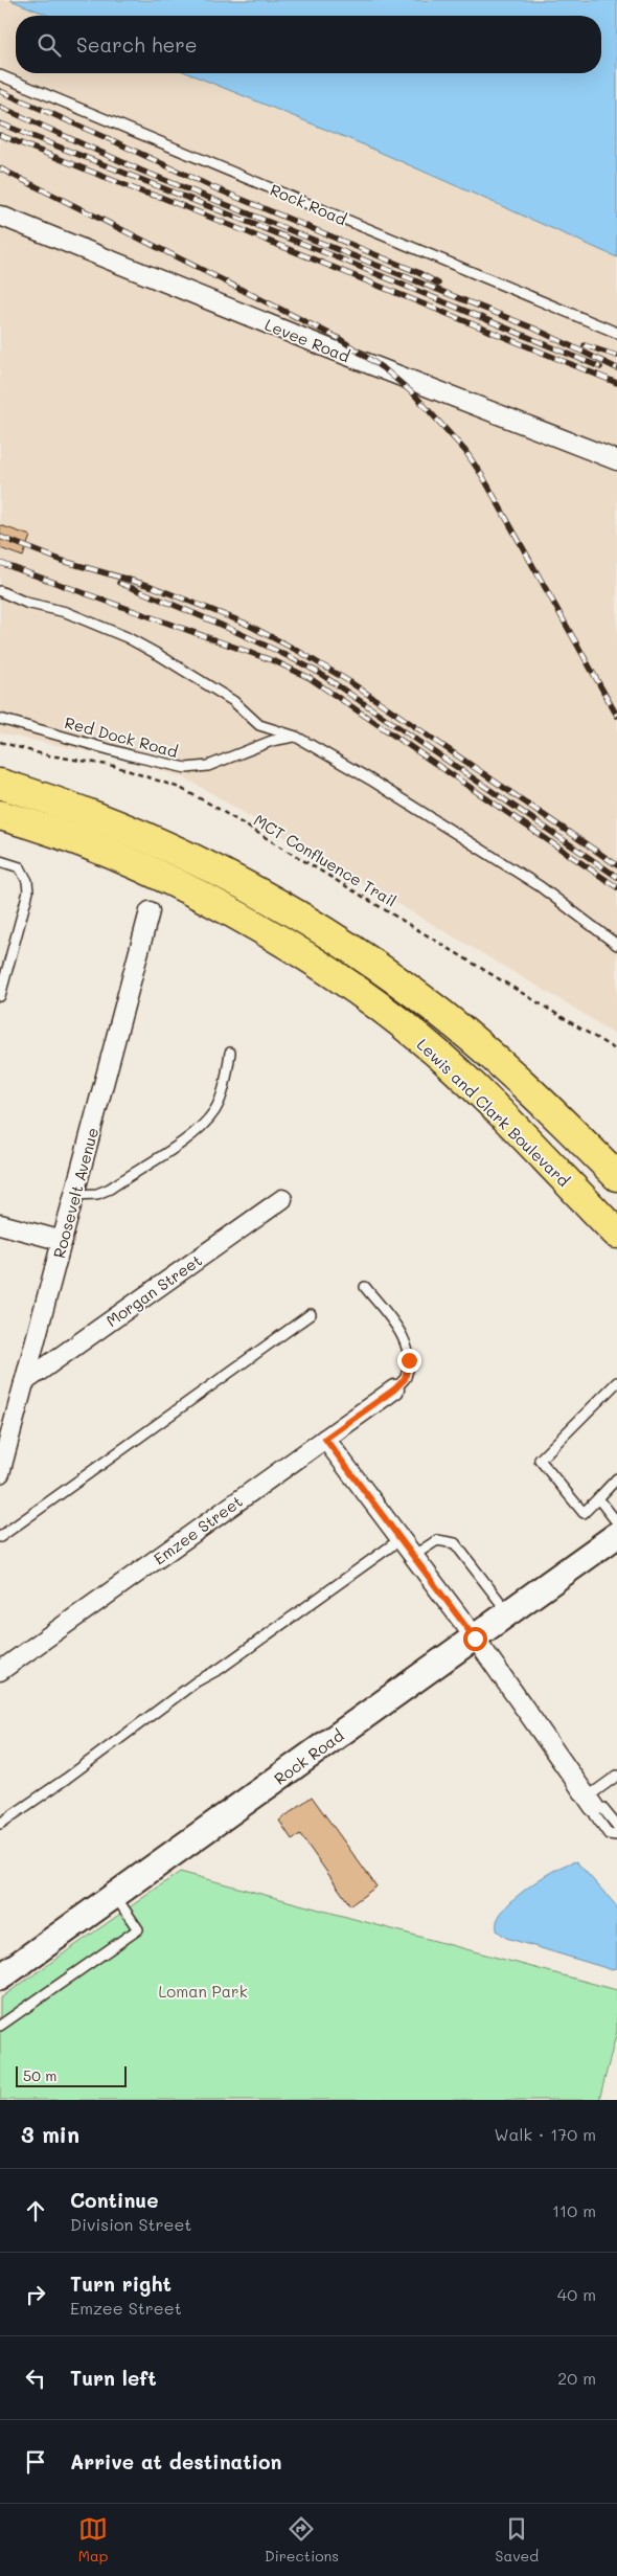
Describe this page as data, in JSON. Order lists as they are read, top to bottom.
{
  "streets": {
    "highway": ["Lewis and Clark Boulevard"],
    "main road": ["Rock Road"],
    "street": [
      "Levee Road",
      "Roosevelt Avenue",
      "Morgan Street",
      "Emzee Street"
    ],
    "lane": ["Red Dock Road"],
    "path": ["MCT Confluence Trail"]
  },
  "crossings": [
    ["Roosevelt Avenue", "Morgan Street"]
  ],
  "parks": ["Loman Park"],
  "scale_bar": "50 m",
  "page": {
    "search": "Search here",
    "scale": "50 m",
    "heading": ["3 min", "Walk · 170 m"],
    "list": [
      ["Continue", "Division Street", "110 m"],
      ["Turn right", "Emzee Street", "40 m"],
      ["Turn left", "20 m"],
      "Arrive at destination"
    ],
    "nav": ["Map", "Directions", "Saved"]
  }
}
